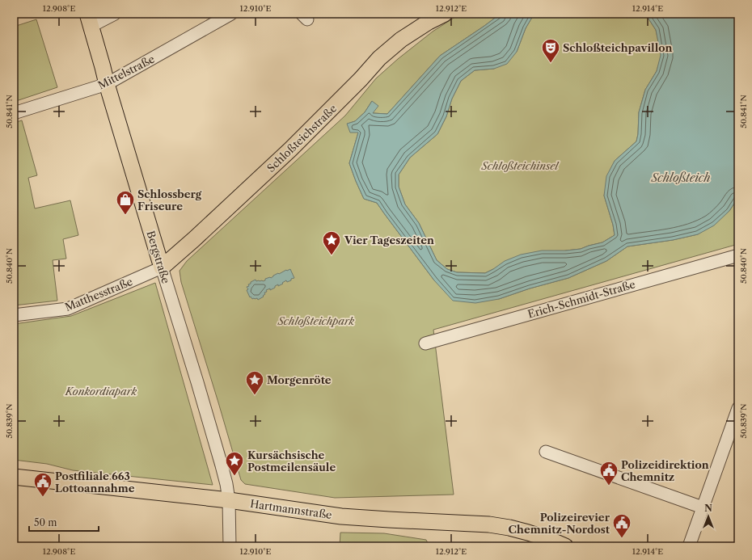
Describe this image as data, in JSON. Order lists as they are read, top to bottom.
{
  "streets": {
    "main road": ["Schloßteichstraße", "Bergstraße", "Hartmannstraße"],
    "street": ["Mittelstraße", "Matthesstraße", "Erich-Schmidt-Straße"]
  },
  "crossings": [
    ["Mittelstraße", "Bergstraße"],
    ["Schloßteichstraße", "Bergstraße"],
    ["Schloßteichstraße", "Matthesstraße"],
    ["Bergstraße", "Matthesstraße"],
    ["Bergstraße", "Hartmannstraße"]
  ],
  "water": ["Schloßteich"],
  "parks": ["Schloßteichinsel", "Schloßteichpark", "Konkordiapark"],
  "places": {
    "theatre": ["Schloßteichpavillon"],
    "shop": ["Schlossberg Friseure"],
    "place": ["Vier Tageszeiten", "Morgenröte", "Kursächsische Postmeilensäule"],
    "public building": ["Polizeidirektion Chemnitz", "Postfiliale 663 Lottoannahme", "Polizeirevier Chemnitz-Nordost"]
  },
  "scale_bar": "50 m",
  "north": "top",
  "coordinates": [
    "12.908°E",
    "12.910°E",
    "12.912°E",
    "12.914°E",
    "50.841°N",
    "50.840°N",
    "50.839°N"
  ]
}
